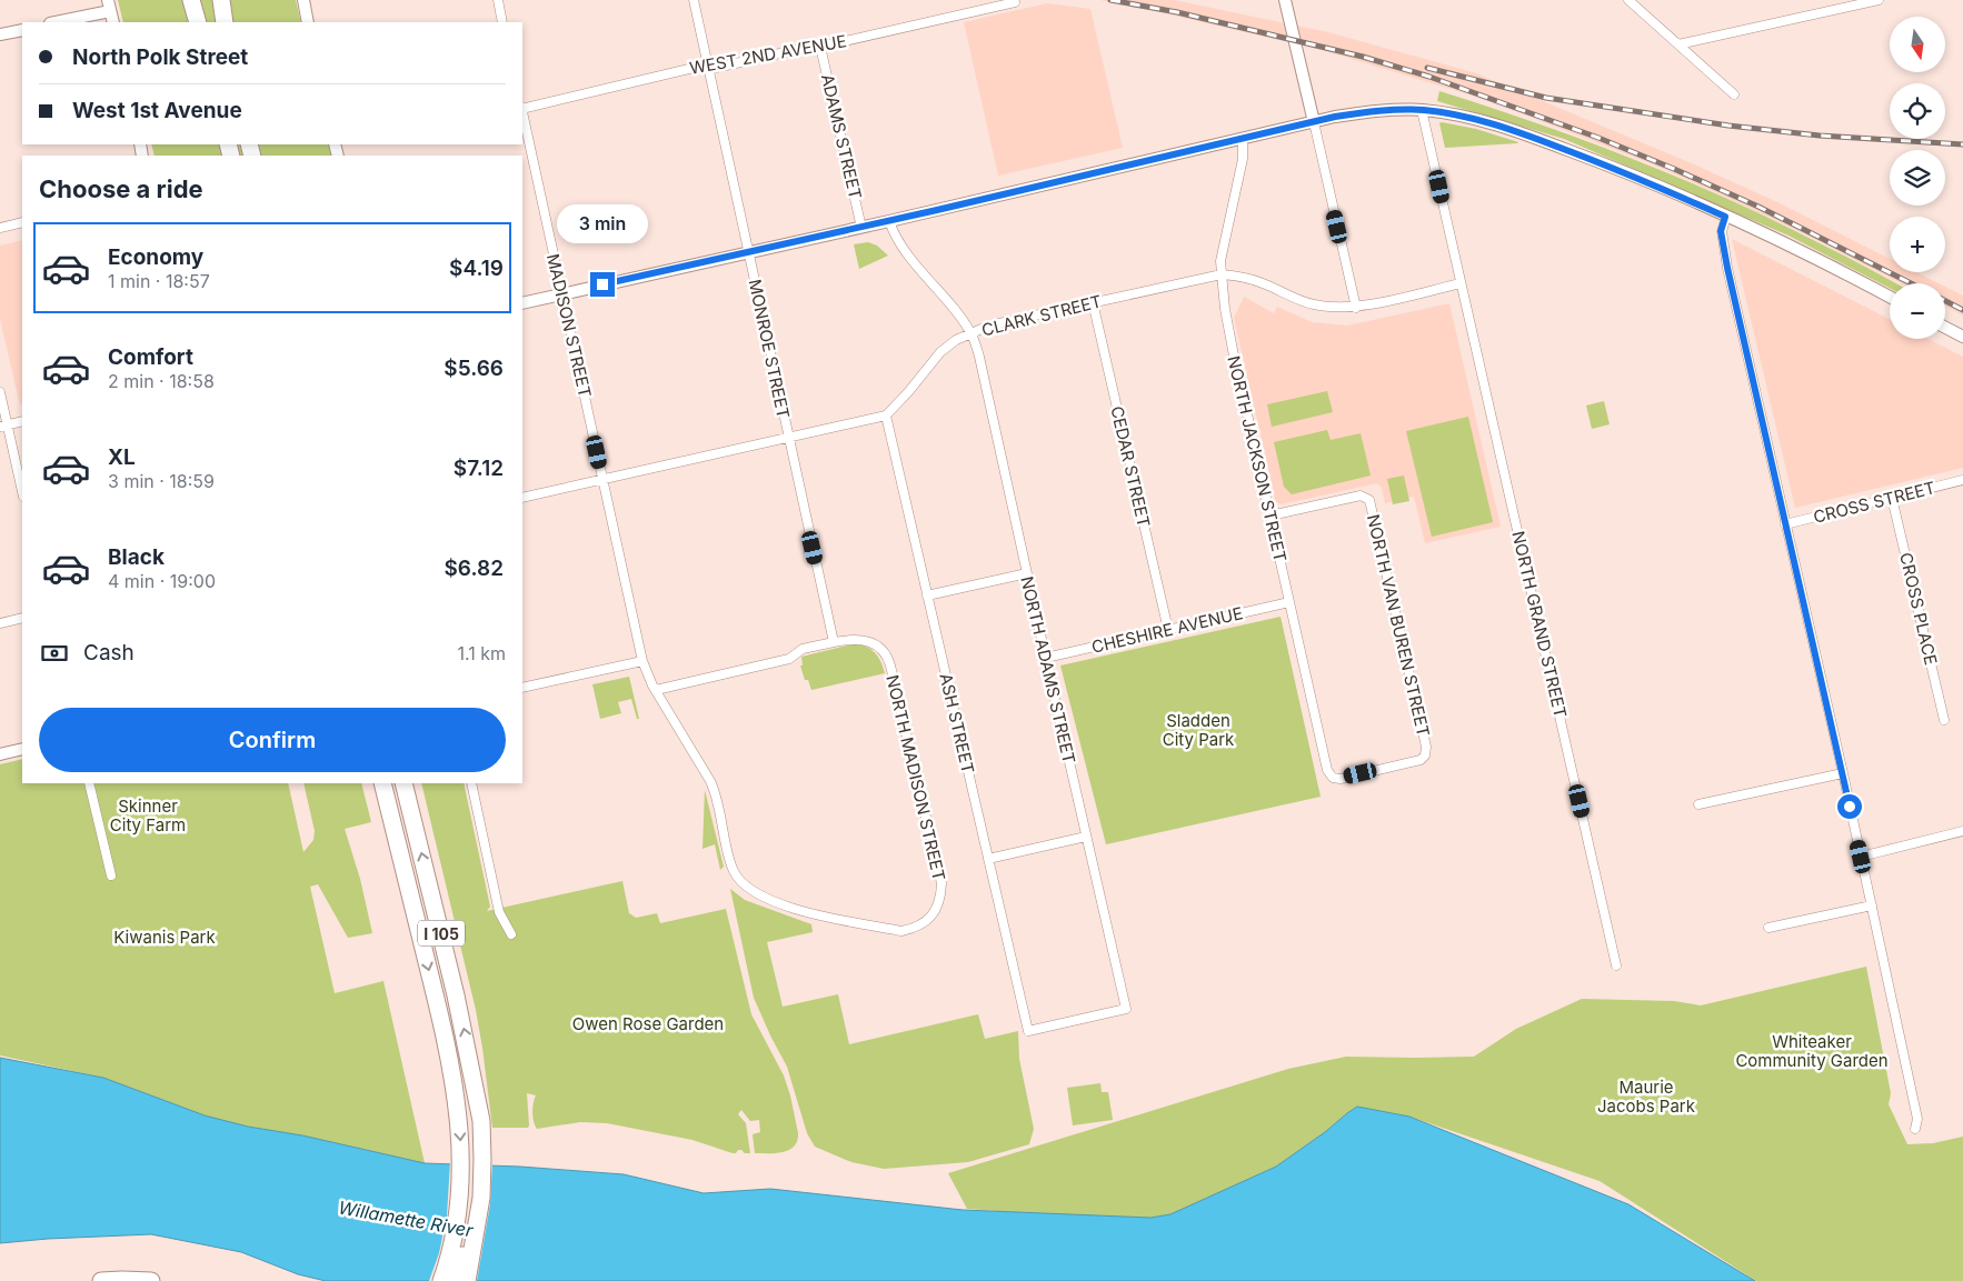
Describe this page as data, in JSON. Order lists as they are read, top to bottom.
{
  "streets": {
    "highway": ["I 105"],
    "street": [
      "WEST 2ND AVENUE",
      "ADAMS STREET",
      "CLARK STREET",
      "MADISON STREET",
      "MONROE STREET",
      "NORTH JACKSON STREET",
      "CEDAR STREET",
      "CROSS STREET",
      "CROSS PLACE",
      "NORTH GRAND STREET",
      "NORTH VAN BUREN STREET",
      "CHESHIRE AVENUE",
      "NORTH ADAMS STREET",
      "ASH STREET",
      "NORTH MADISON STREET"
    ]
  },
  "crossings": [
    ["WEST 2ND AVENUE", "ADAMS STREET"],
    ["WEST 2ND AVENUE", "MONROE STREET"],
    ["CLARK STREET", "NORTH JACKSON STREET"],
    ["CLARK STREET", "CEDAR STREET"],
    ["CLARK STREET", "NORTH GRAND STREET"],
    ["CLARK STREET", "NORTH ADAMS STREET"],
    ["CLARK STREET", "ASH STREET"],
    ["MADISON STREET", "NORTH MADISON STREET"],
    ["MONROE STREET", "NORTH MADISON STREET"],
    ["NORTH JACKSON STREET", "NORTH VAN BUREN STREET"],
    ["NORTH JACKSON STREET", "CHESHIRE AVENUE"],
    ["CEDAR STREET", "CHESHIRE AVENUE"],
    ["CROSS STREET", "CROSS PLACE"],
    ["CHESHIRE AVENUE", "NORTH ADAMS STREET"],
    ["NORTH ADAMS STREET", "ASH STREET"]
  ],
  "water": ["Willamette River"],
  "parks": [
    "Sladden City Park",
    "Skinner City Farm",
    "Kiwanis Park",
    "Owen Rose Garden",
    "Whiteaker Community Garden",
    "Maurie Jacobs Park"
  ],
  "north": "bottom",
  "page": {
    "map_buttons": ["+", "−"],
    "banner": ["North Polk Street", "West 1st Avenue"],
    "heading": "Choose a ride",
    "bubble": "3 min",
    "list": [
      {
        "name": "Economy",
        "note": "1 min · 18:57",
        "value": "$4.19"
      },
      {
        "name": "Comfort",
        "note": "2 min · 18:58",
        "value": "$5.66"
      },
      {
        "name": "XL",
        "note": "3 min · 18:59",
        "value": "$7.12"
      },
      {
        "name": "Black",
        "note": "4 min · 19:00",
        "value": "$6.82"
      }
    ],
    "pay": ["Cash", "1.1 km"],
    "buttons": "Confirm"
  }
}
